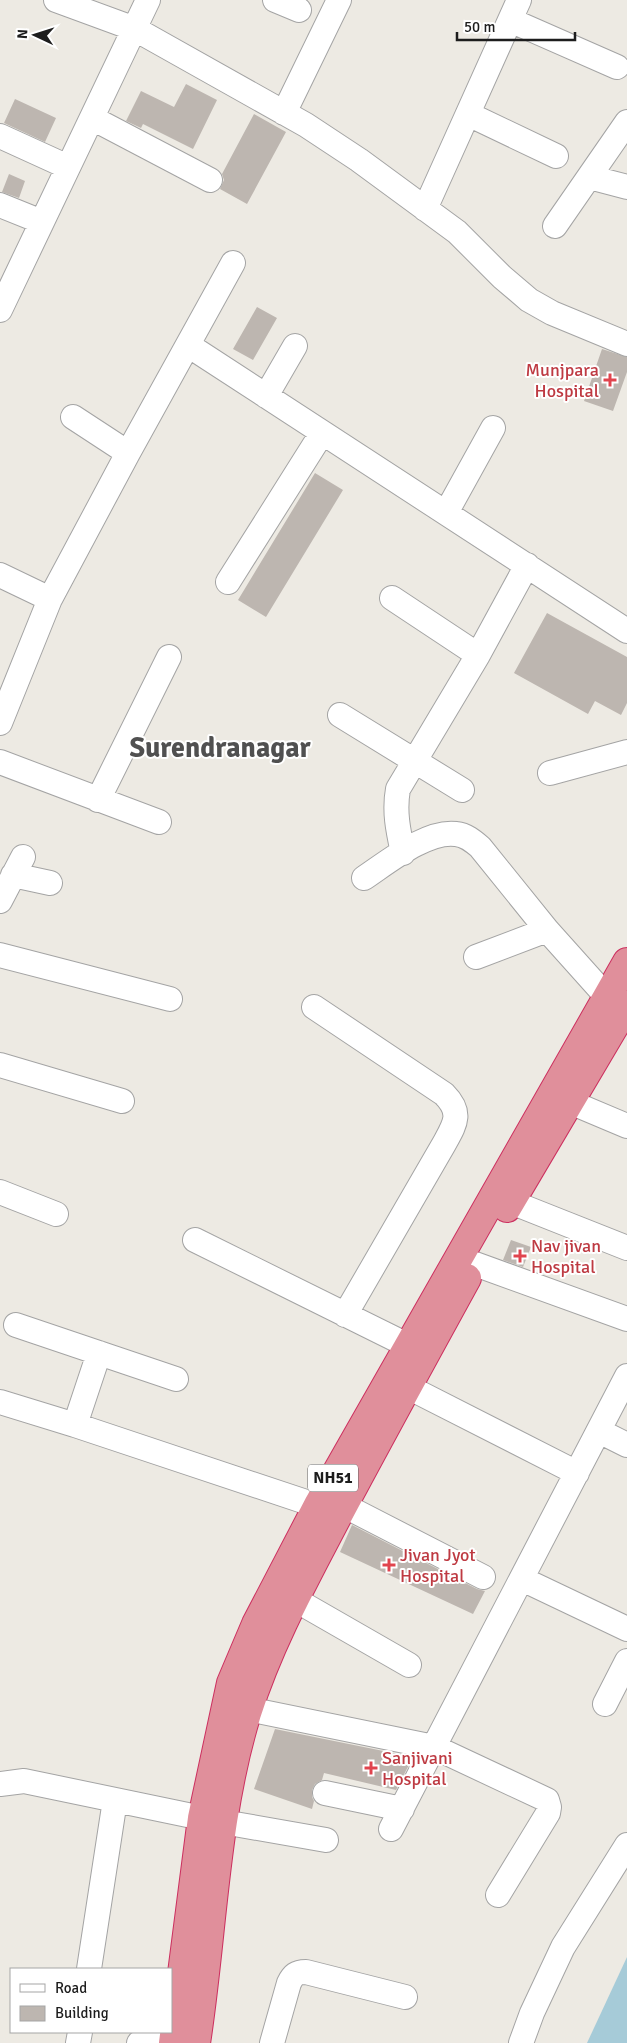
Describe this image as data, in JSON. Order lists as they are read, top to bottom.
{
  "streets": {
    "highway": ["NH51"]
  },
  "districts": ["Surendranagar"],
  "places": {
    "health": [
      "Munjpara Hospital",
      "Nav jivan Hospital",
      "Jivan Jyot Hospital",
      "Sanjivani Hospital"
    ]
  },
  "legend": ["Road", "Building"],
  "scale_bar": "50 m",
  "north": "left"
}
